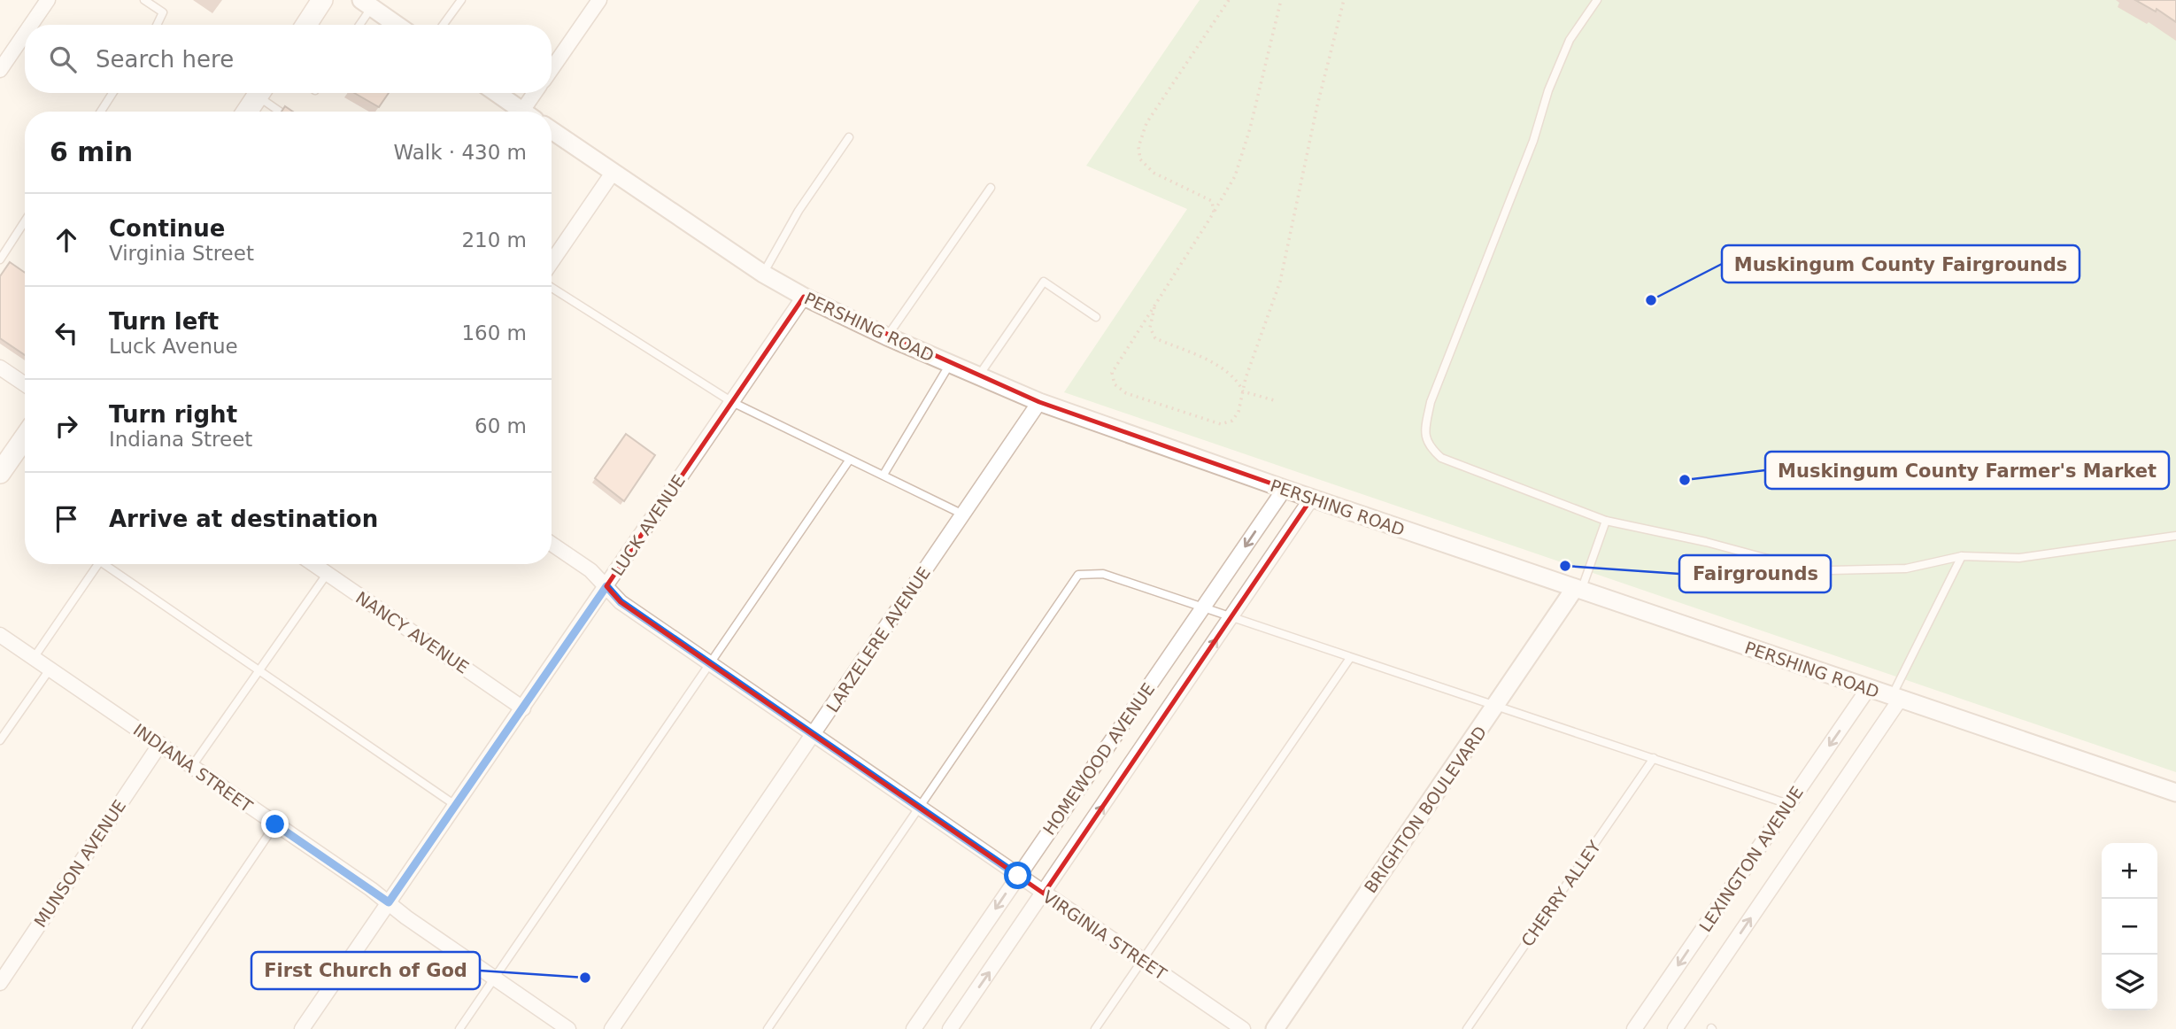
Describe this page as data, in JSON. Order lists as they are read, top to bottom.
{
  "streets": {
    "street": [
      "PERSHING ROAD",
      "LUCK AVENUE",
      "NANCY AVENUE",
      "LARZELERE AVENUE",
      "HOMEWOOD AVENUE",
      "INDIANA STREET",
      "BRIGHTON BOULEVARD",
      "LEXINGTON AVENUE",
      "MUNSON AVENUE",
      "VIRGINIA STREET"
    ],
    "lane": ["CHERRY ALLEY"]
  },
  "crossings": [
    ["PERSHING ROAD", "LUCK AVENUE"],
    ["PERSHING ROAD", "LARZELERE AVENUE"],
    ["PERSHING ROAD", "HOMEWOOD AVENUE"],
    ["PERSHING ROAD", "BRIGHTON BOULEVARD"],
    ["PERSHING ROAD", "LEXINGTON AVENUE"],
    ["LUCK AVENUE", "NANCY AVENUE"],
    ["LUCK AVENUE", "INDIANA STREET"],
    ["LUCK AVENUE", "VIRGINIA STREET"],
    ["LARZELERE AVENUE", "VIRGINIA STREET"],
    ["HOMEWOOD AVENUE", "VIRGINIA STREET"],
    ["INDIANA STREET", "MUNSON AVENUE"]
  ],
  "places": [
    "Muskingum County Fairgrounds",
    "Muskingum County Farmer's Market",
    "Fairgrounds",
    "First Church of God"
  ],
  "page": {
    "search": "Search here",
    "heading": ["6 min", "Walk · 430 m"],
    "list": [
      ["Continue", "Virginia Street", "210 m"],
      ["Turn left", "Luck Avenue", "160 m"],
      ["Turn right", "Indiana Street", "60 m"],
      "Arrive at destination"
    ],
    "map_buttons": ["+", "−"]
  }
}
